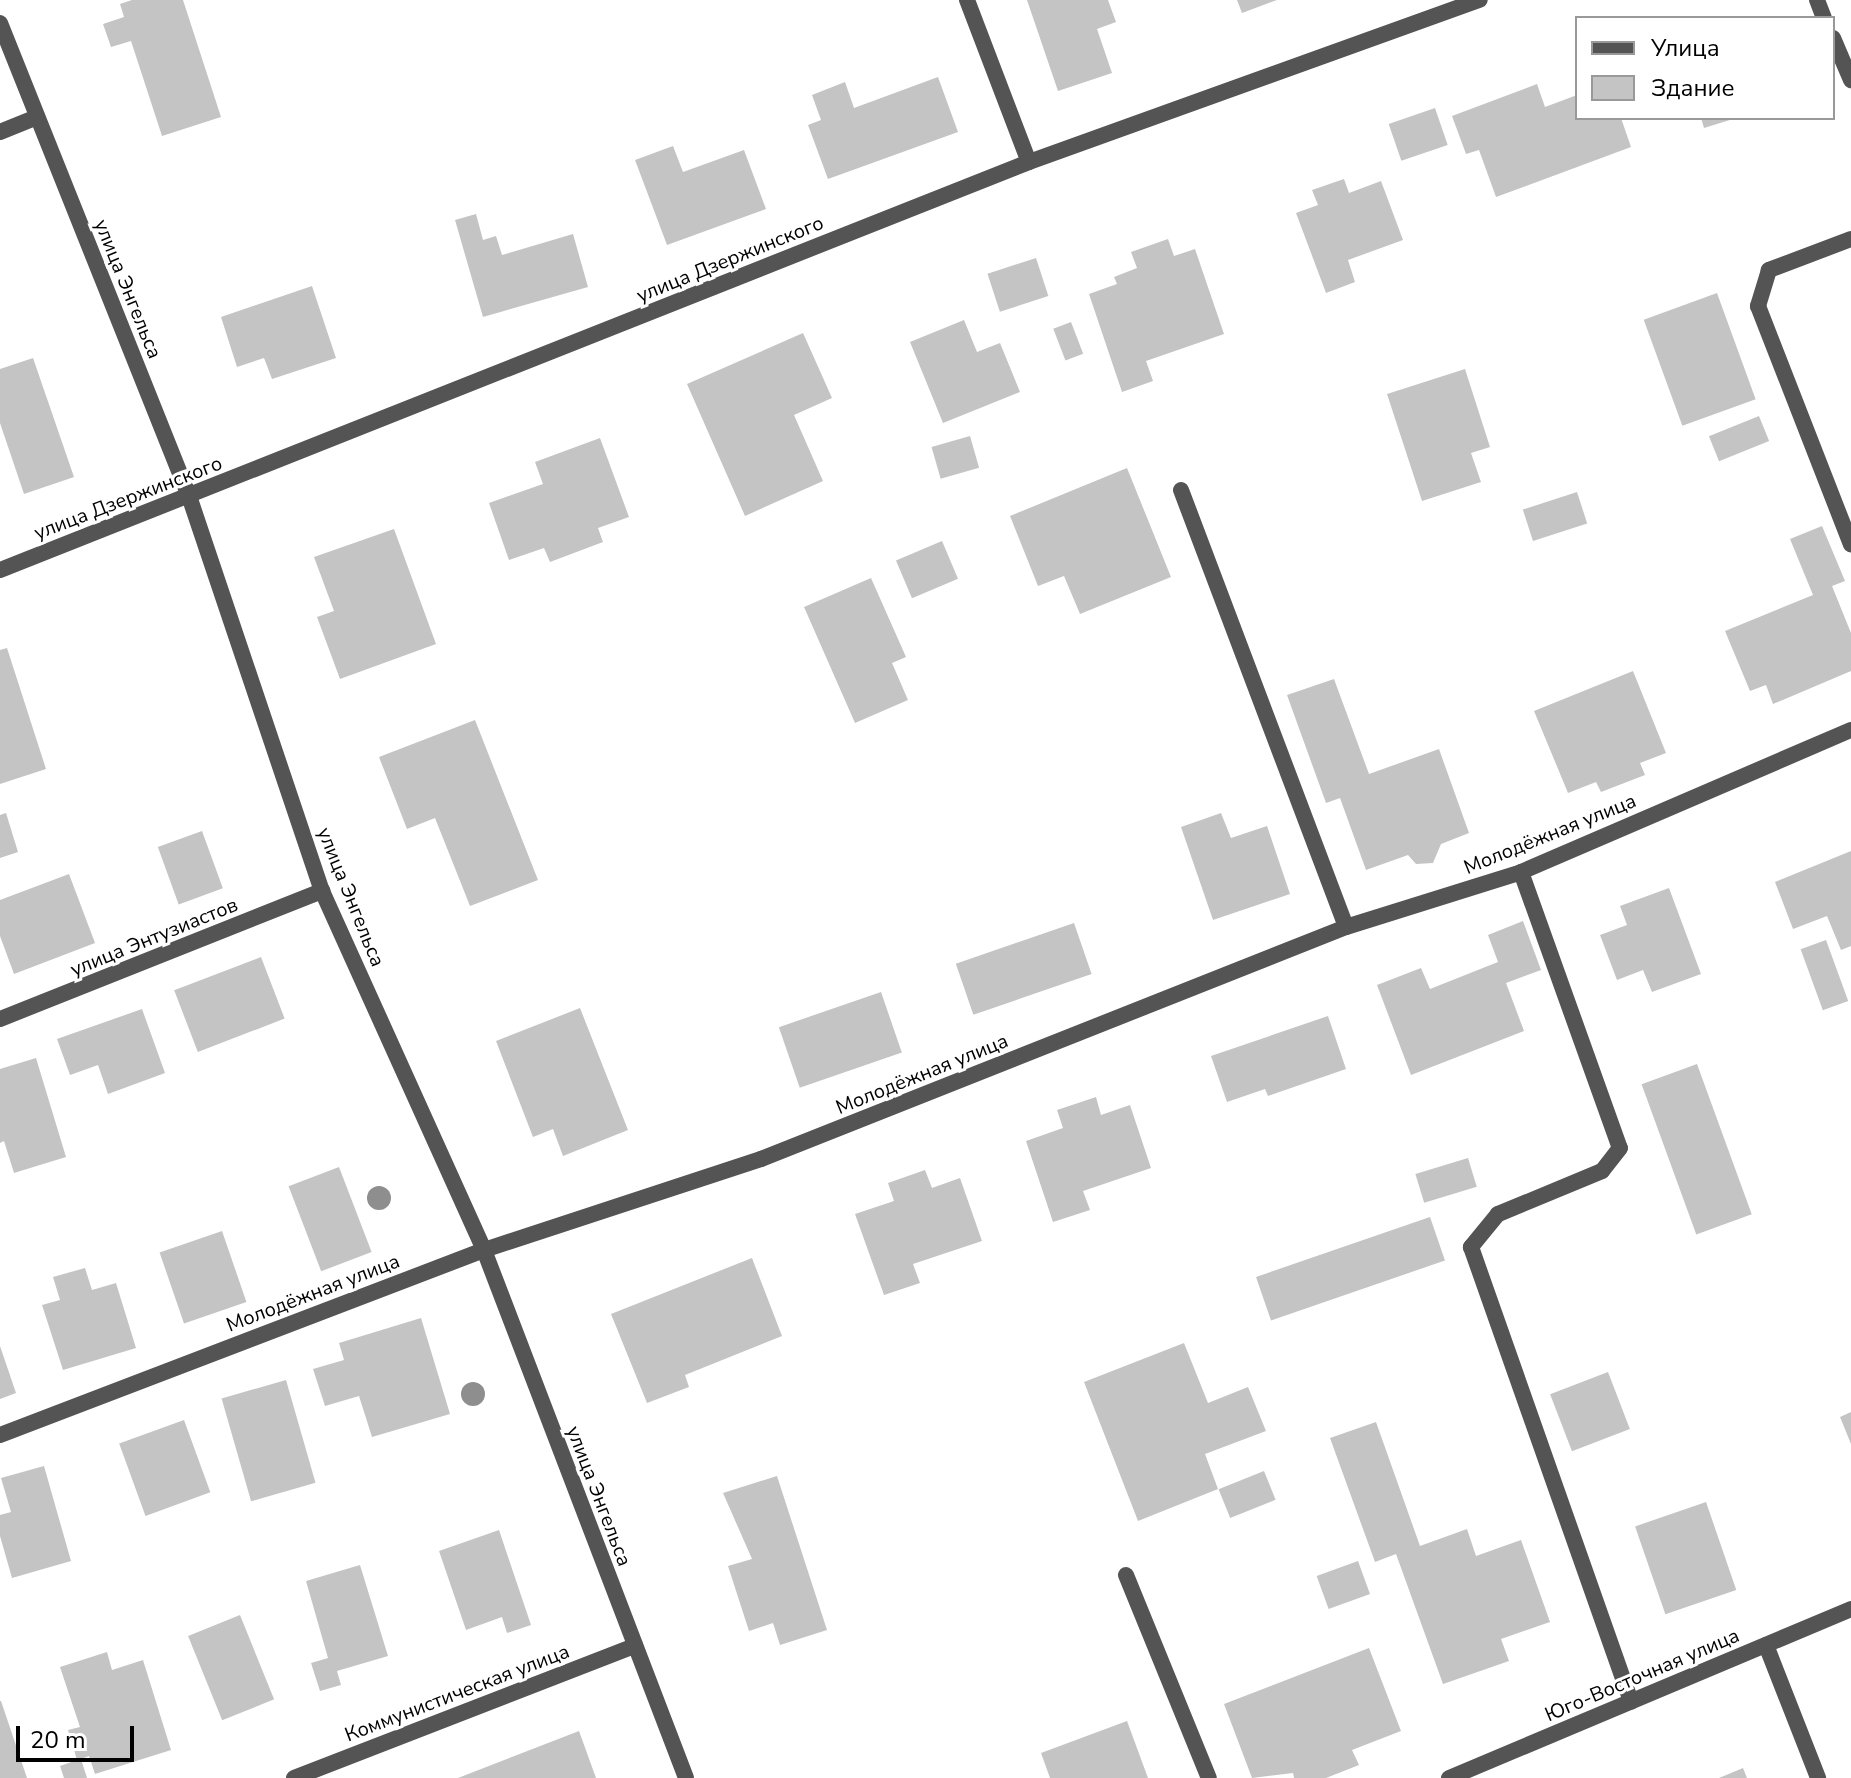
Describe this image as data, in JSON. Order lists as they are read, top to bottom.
{
  "streets": {
    "street": [
      "улица Дзержинского",
      "улица Энгельса",
      "Молодёжная улица",
      "улица Энтузиастов",
      "Юго-Восточная улица",
      "Коммунистическая улица"
    ]
  },
  "crossings": [
    ["улица Дзержинского", "улица Энгельса"],
    ["улица Энгельса", "Молодёжная улица"],
    ["улица Энгельса", "улица Энтузиастов"],
    ["улица Энгельса", "Коммунистическая улица"]
  ],
  "legend": ["Улица", "Здание"],
  "scale_bar": "20 m"
}
